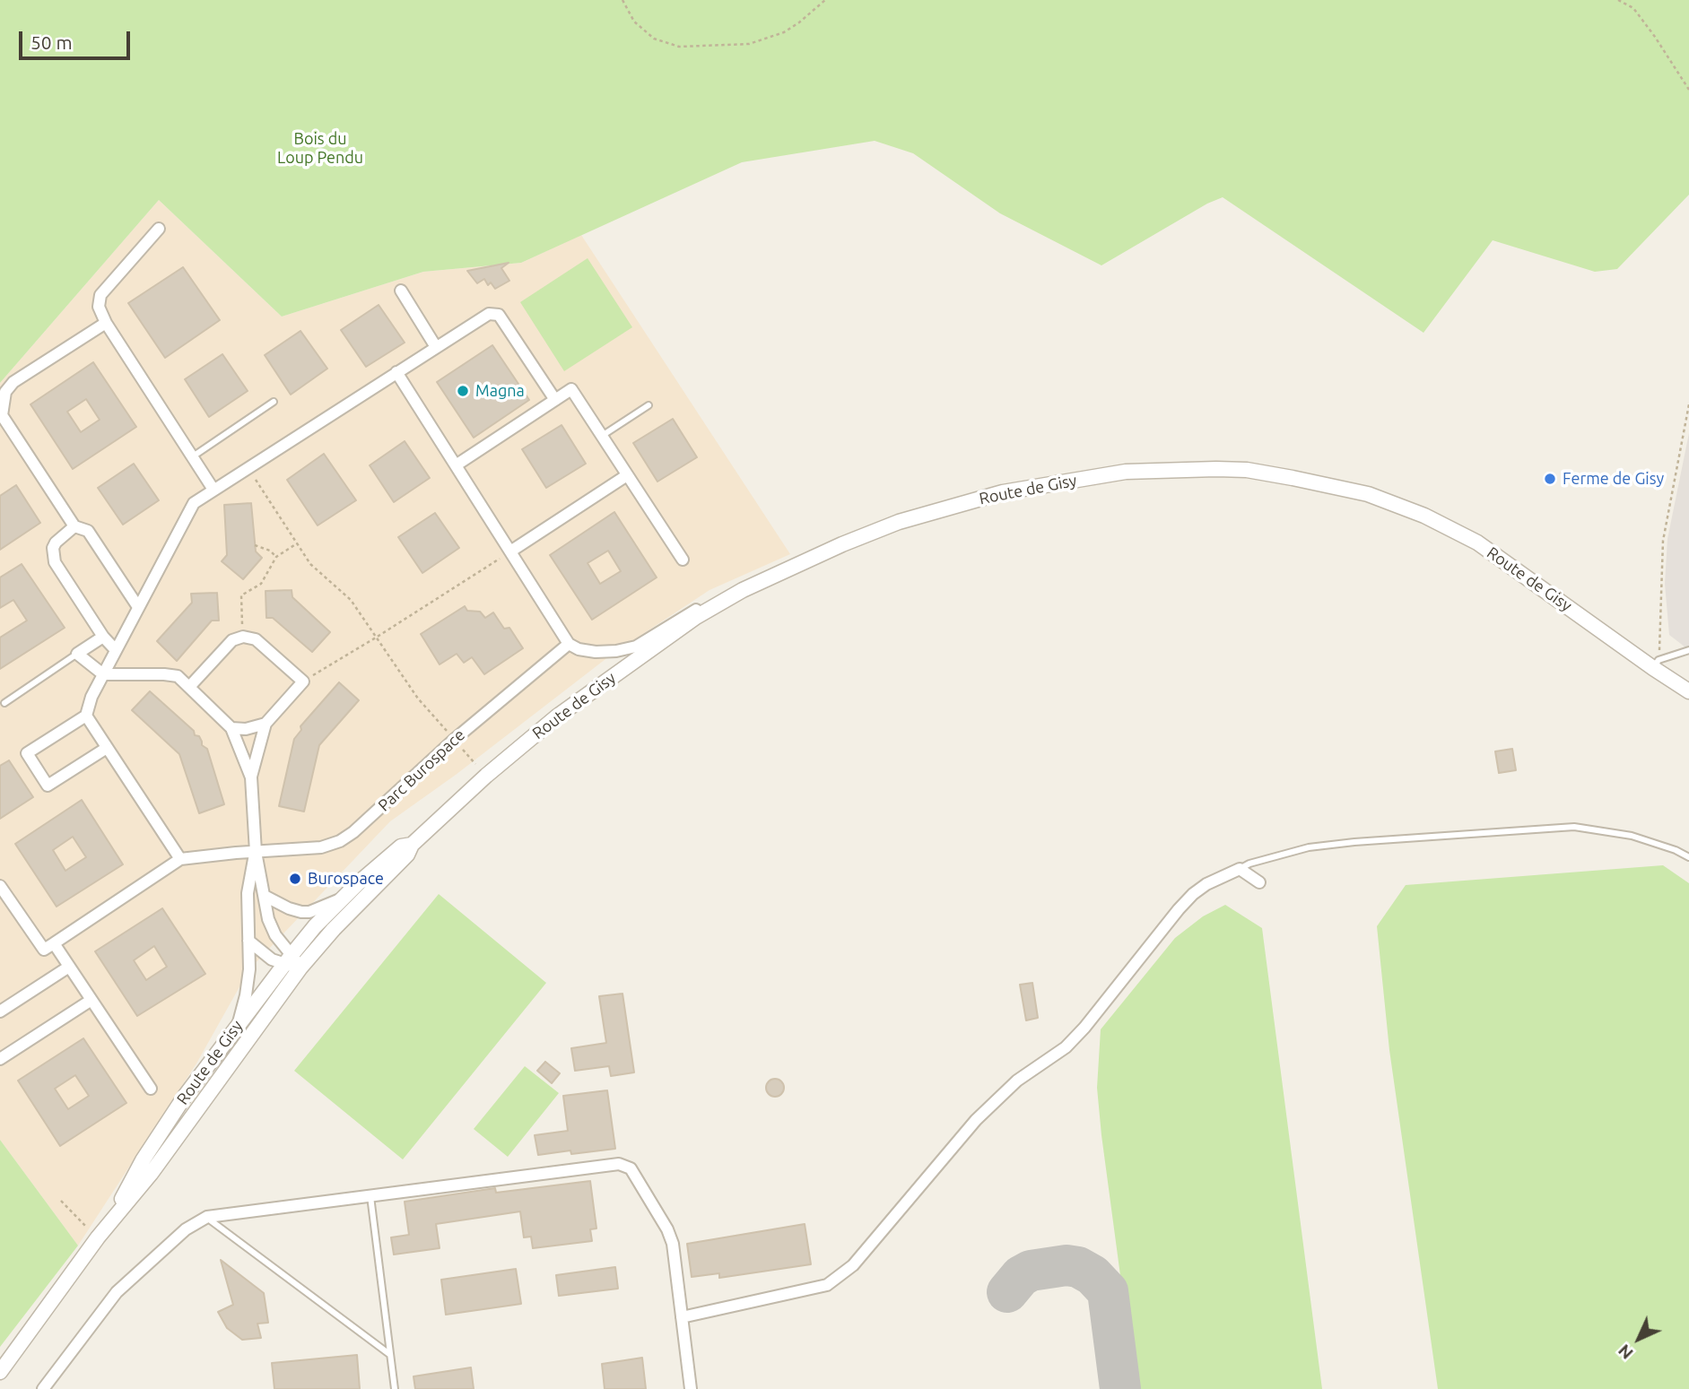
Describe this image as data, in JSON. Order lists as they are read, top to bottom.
{
  "streets": {
    "street": ["Route de Gisy", "Parc Burospace"]
  },
  "parks": ["Bois du Loup Pendu"],
  "places": ["Magna", "Ferme de Gisy", "Burospace"],
  "scale_bar": "50 m",
  "north": "bottom left"
}
